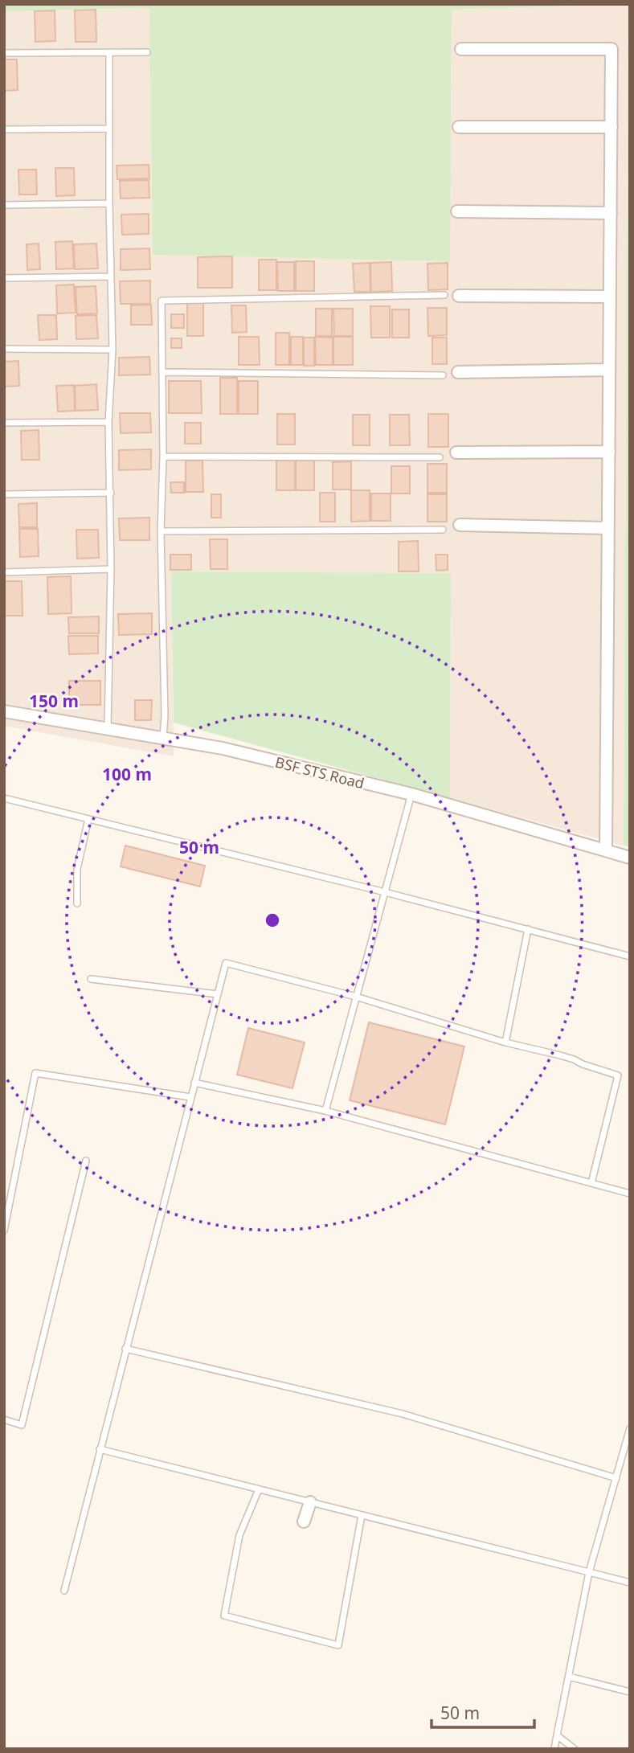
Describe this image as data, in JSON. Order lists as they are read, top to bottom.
{
  "streets": {
    "street": ["BSF STS Road"]
  },
  "scale_bar": "50 m",
  "rings": ["150 m", "100 m", "50 m"]
}
